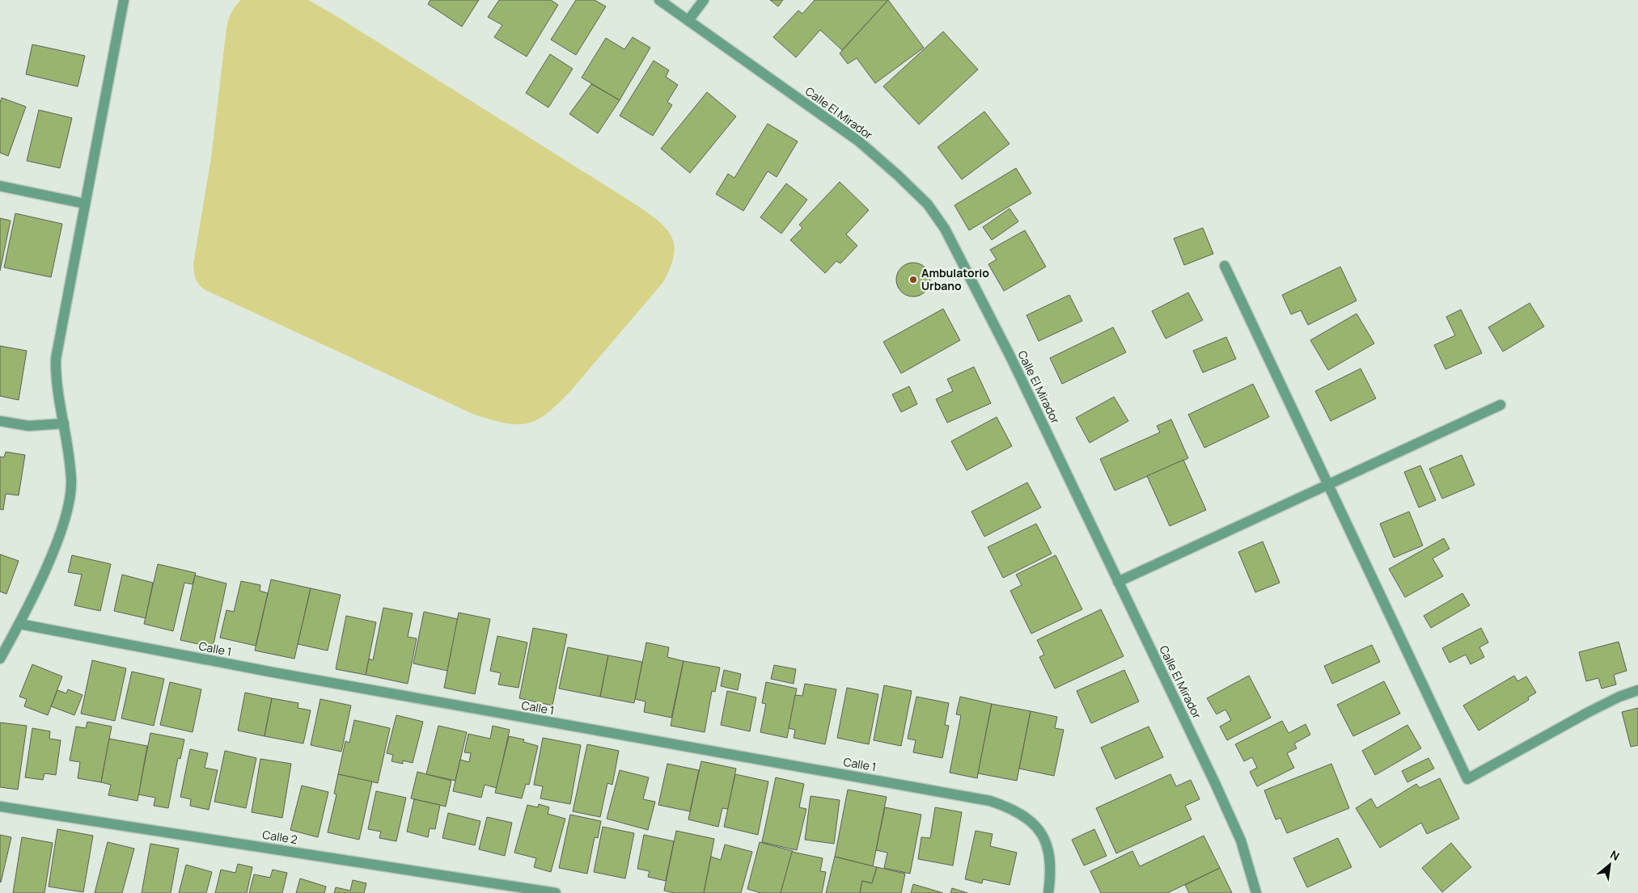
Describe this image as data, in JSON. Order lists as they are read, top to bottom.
{
  "streets": {
    "street": ["Calle El Mirador", "Calle 1", "Calle 2"]
  },
  "places": ["Ambulatorio Urbano"],
  "north": "top right"
}
